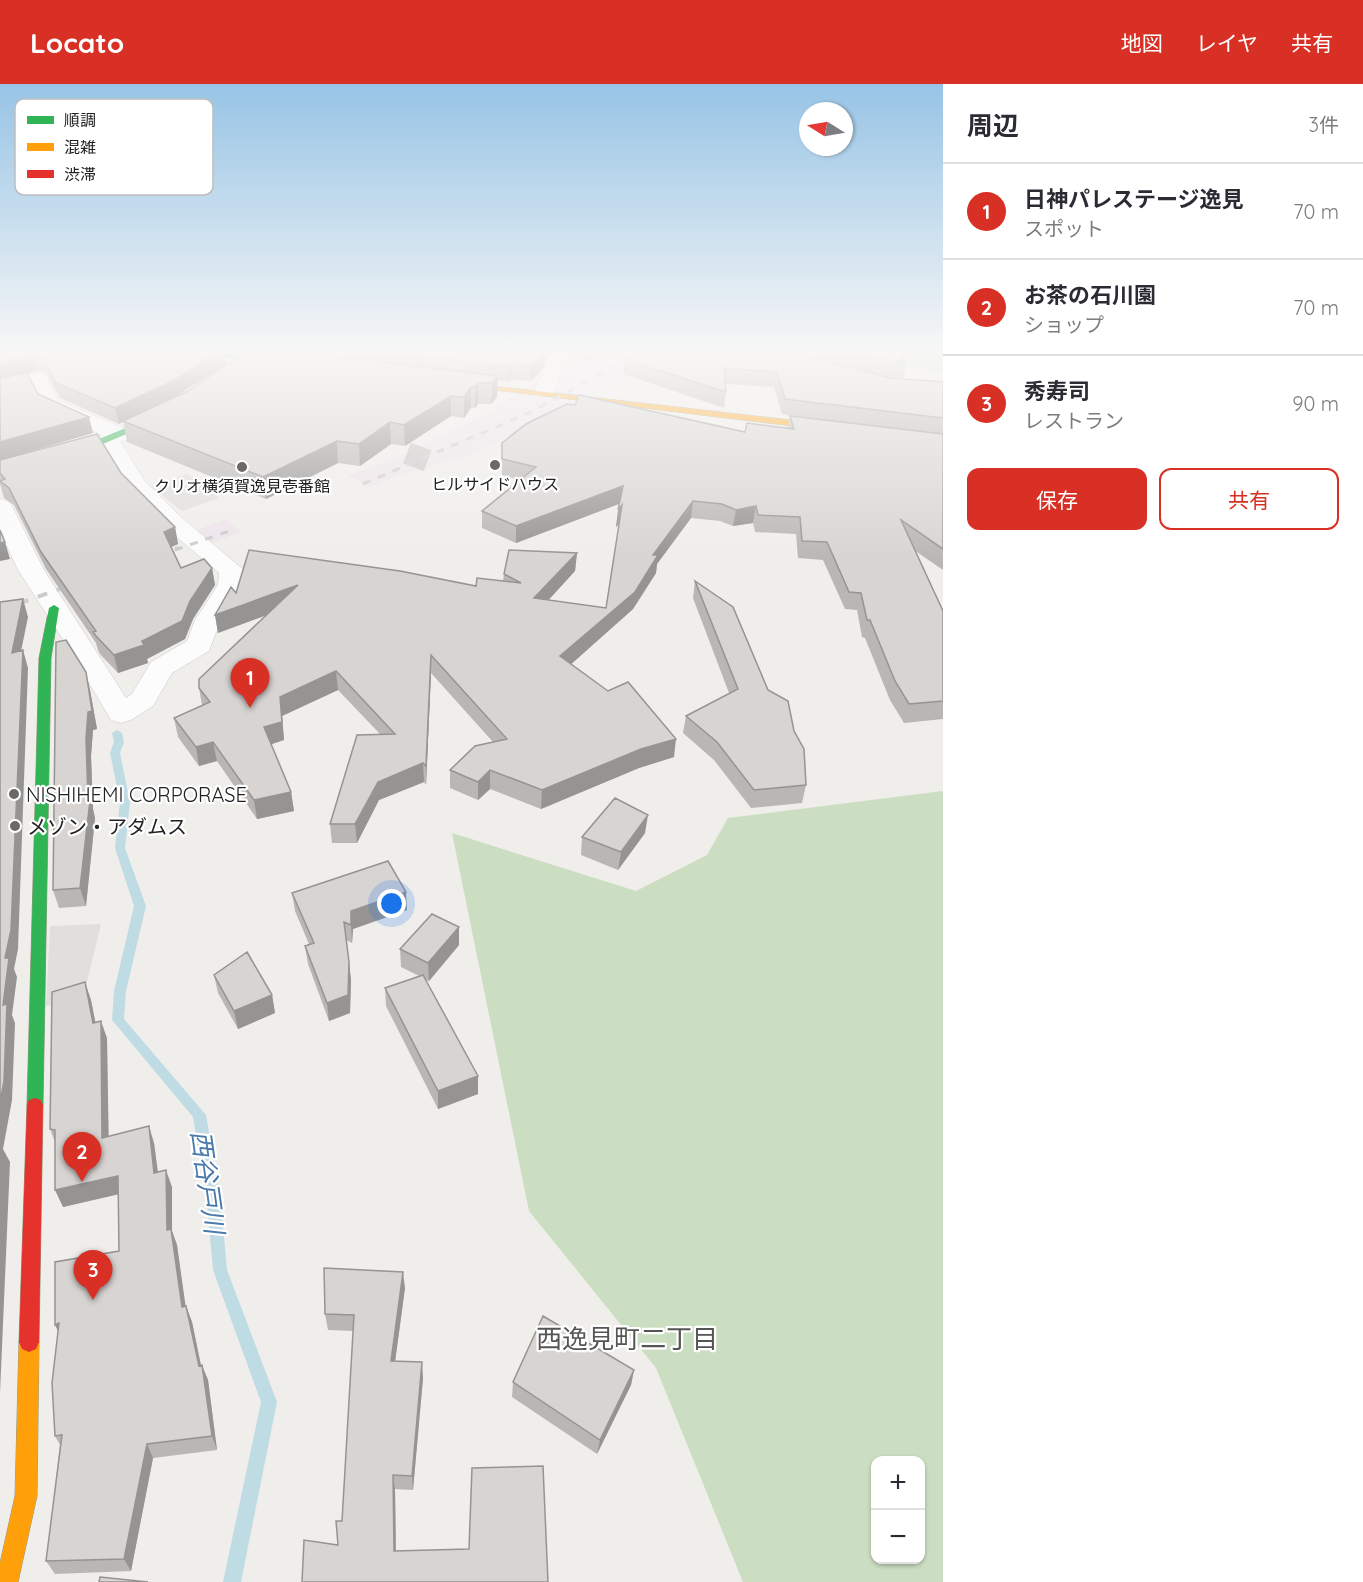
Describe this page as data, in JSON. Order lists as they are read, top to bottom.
{
  "districts": ["西逸見町二丁目"],
  "water": ["西谷戸川"],
  "places": [
    "ヒルサイドハウス",
    "クリオ横須賀逸見壱番館",
    "NISHIHEMI CORPORASE",
    "メゾン・アダムス"
  ],
  "legend": ["順調", "混雑", "渋滞"],
  "north": "left",
  "page": {
    "header": "Locato",
    "nav": ["地図", "レイヤ", "共有"],
    "heading": ["周辺", "3件"],
    "list": [
      {
        "mark": "1",
        "name": "日神パレステージ逸見",
        "note": "スポット",
        "value": "70 m"
      },
      {
        "mark": "2",
        "name": "お茶の石川園",
        "note": "ショップ",
        "value": "70 m"
      },
      {
        "mark": "3",
        "name": "秀寿司",
        "note": "レストラン",
        "value": "90 m"
      }
    ],
    "buttons": ["保存", "共有"],
    "pins": ["1", "2", "3"],
    "map_buttons": ["+", "−"]
  }
}
